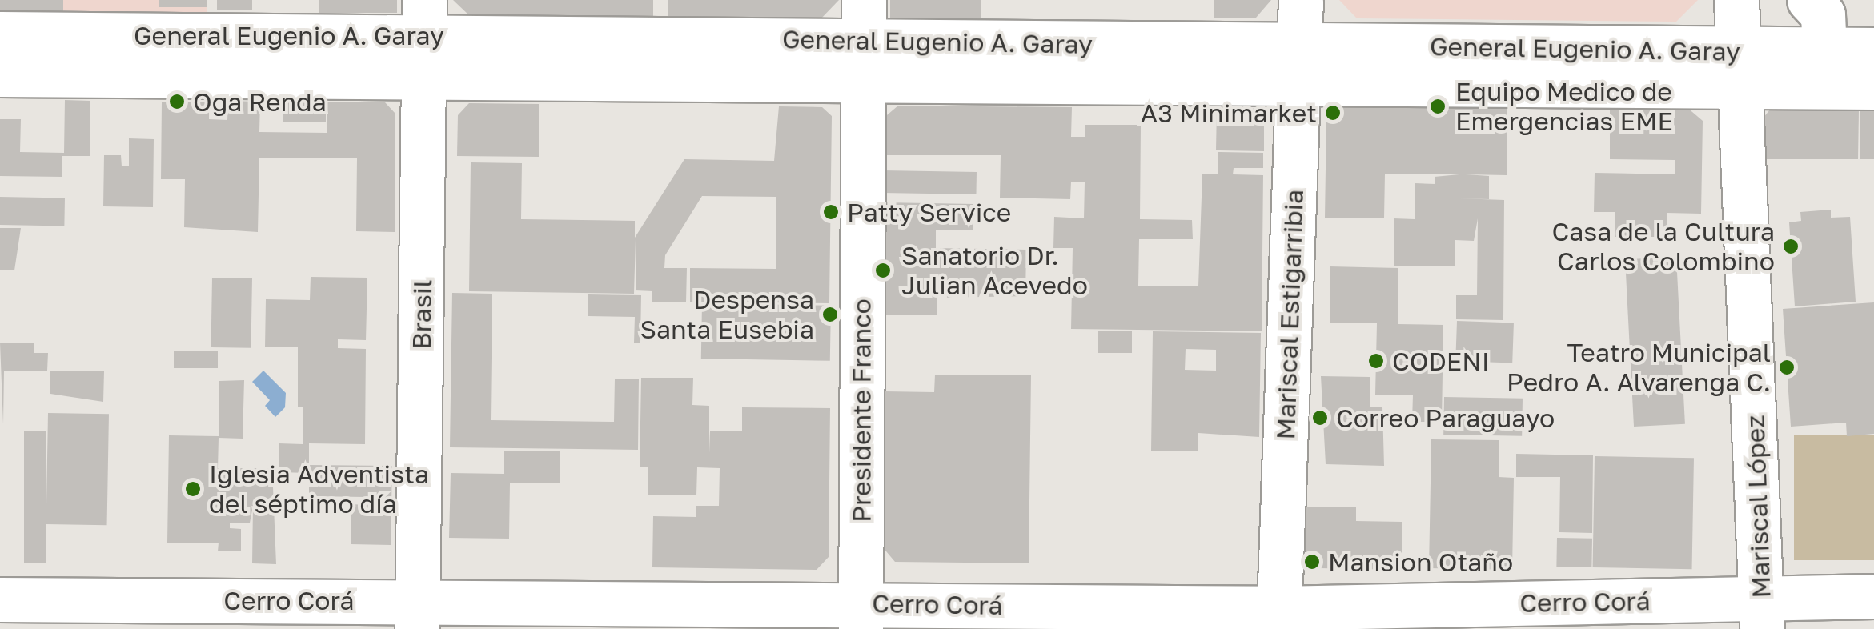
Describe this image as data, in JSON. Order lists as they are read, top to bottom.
{
  "streets": {
    "street": [
      "General Eugenio A. Garay",
      "Brasil",
      "Mariscal Estigarribia",
      "Presidente Franco",
      "Mariscal López",
      "Cerro Corá"
    ]
  },
  "crossings": [
    ["General Eugenio A. Garay", "Brasil"],
    ["General Eugenio A. Garay", "Mariscal Estigarribia"],
    ["General Eugenio A. Garay", "Presidente Franco"],
    ["General Eugenio A. Garay", "Mariscal López"],
    ["Brasil", "Cerro Corá"],
    ["Mariscal Estigarribia", "Cerro Corá"],
    ["Presidente Franco", "Cerro Corá"],
    ["Mariscal López", "Cerro Corá"]
  ],
  "places": [
    "Oga Renda",
    "Equipo Medico de Emergencias EME",
    "A3 Minimarket",
    "Patty Service",
    "Casa de la Cultura Carlos Colombino",
    "Sanatorio Dr. Julian Acevedo",
    "Despensa Santa Eusebia",
    "CODENI",
    "Teatro Municipal Pedro A. Alvarenga C.",
    "Correo Paraguayo",
    "Iglesia Adventista del séptimo día",
    "Mansion Otaño"
  ]
}
